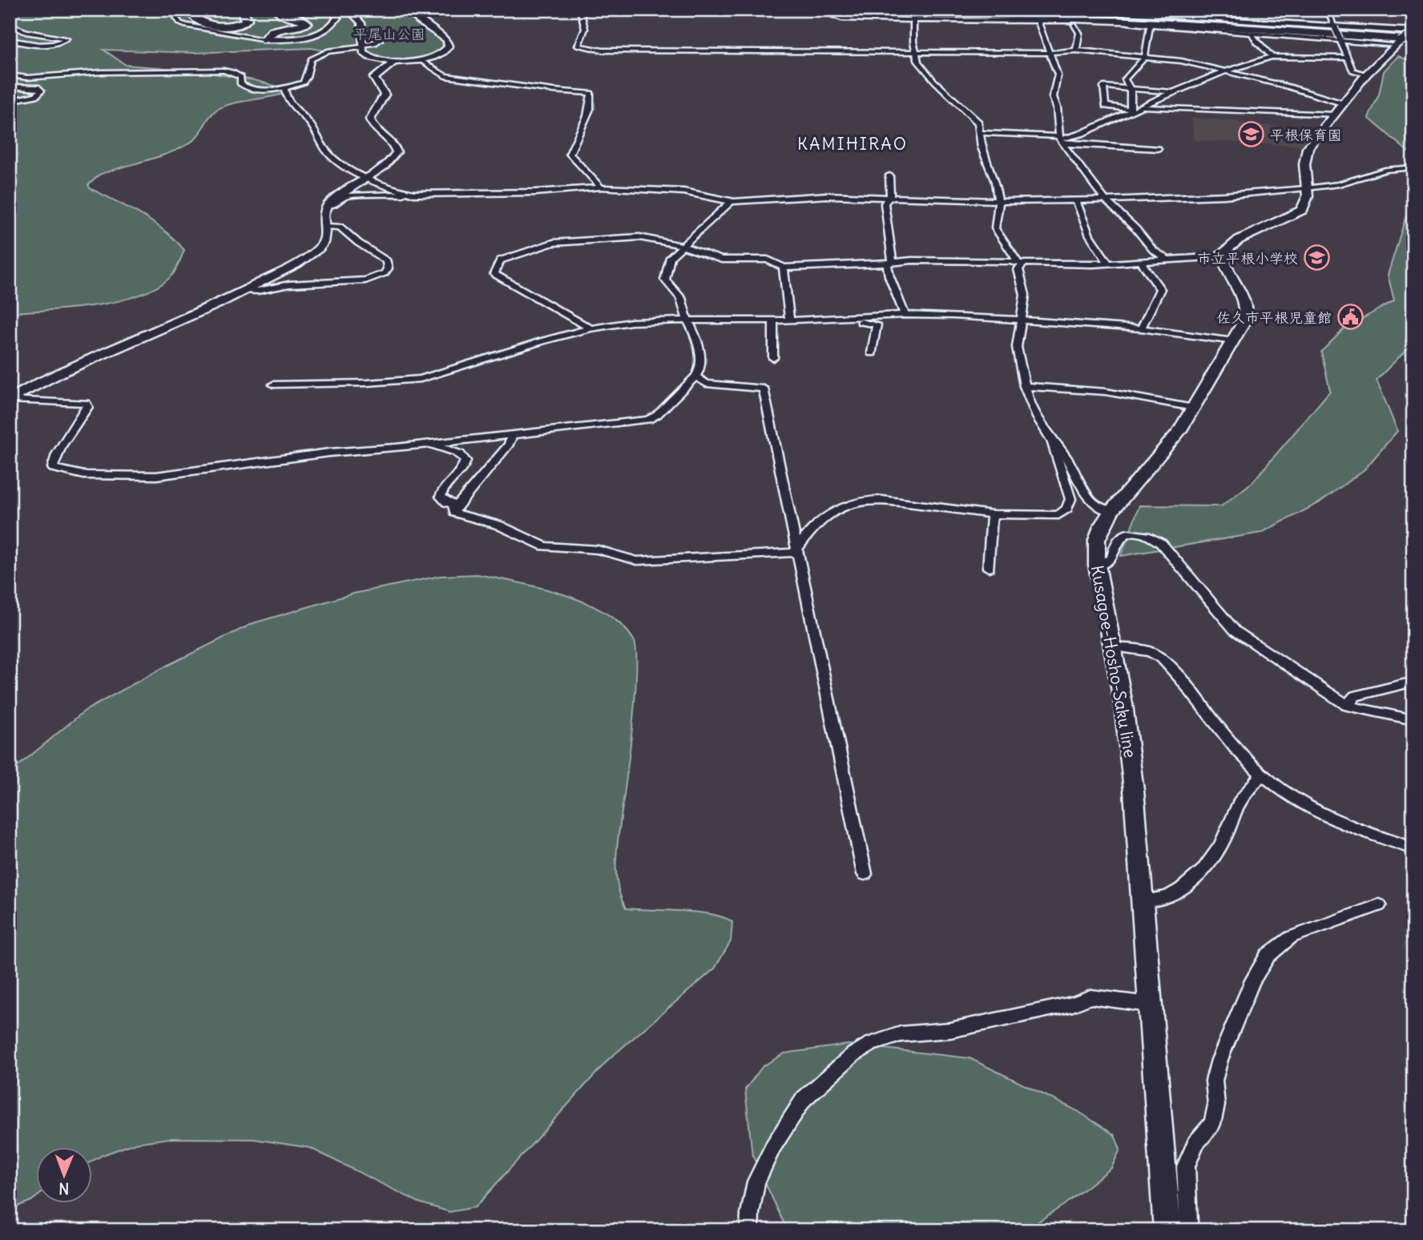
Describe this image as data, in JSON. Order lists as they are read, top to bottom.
{
  "streets": {
    "main road": ["Kusagoe-Hosho-Saku line"]
  },
  "districts": ["KAMIHIRAO"],
  "parks": ["平尾山公園"],
  "places": {
    "school or university": ["平根保育園", "市立平根小学校"],
    "public building": ["佐久市平根児童館"]
  },
  "north": "bottom"
}
